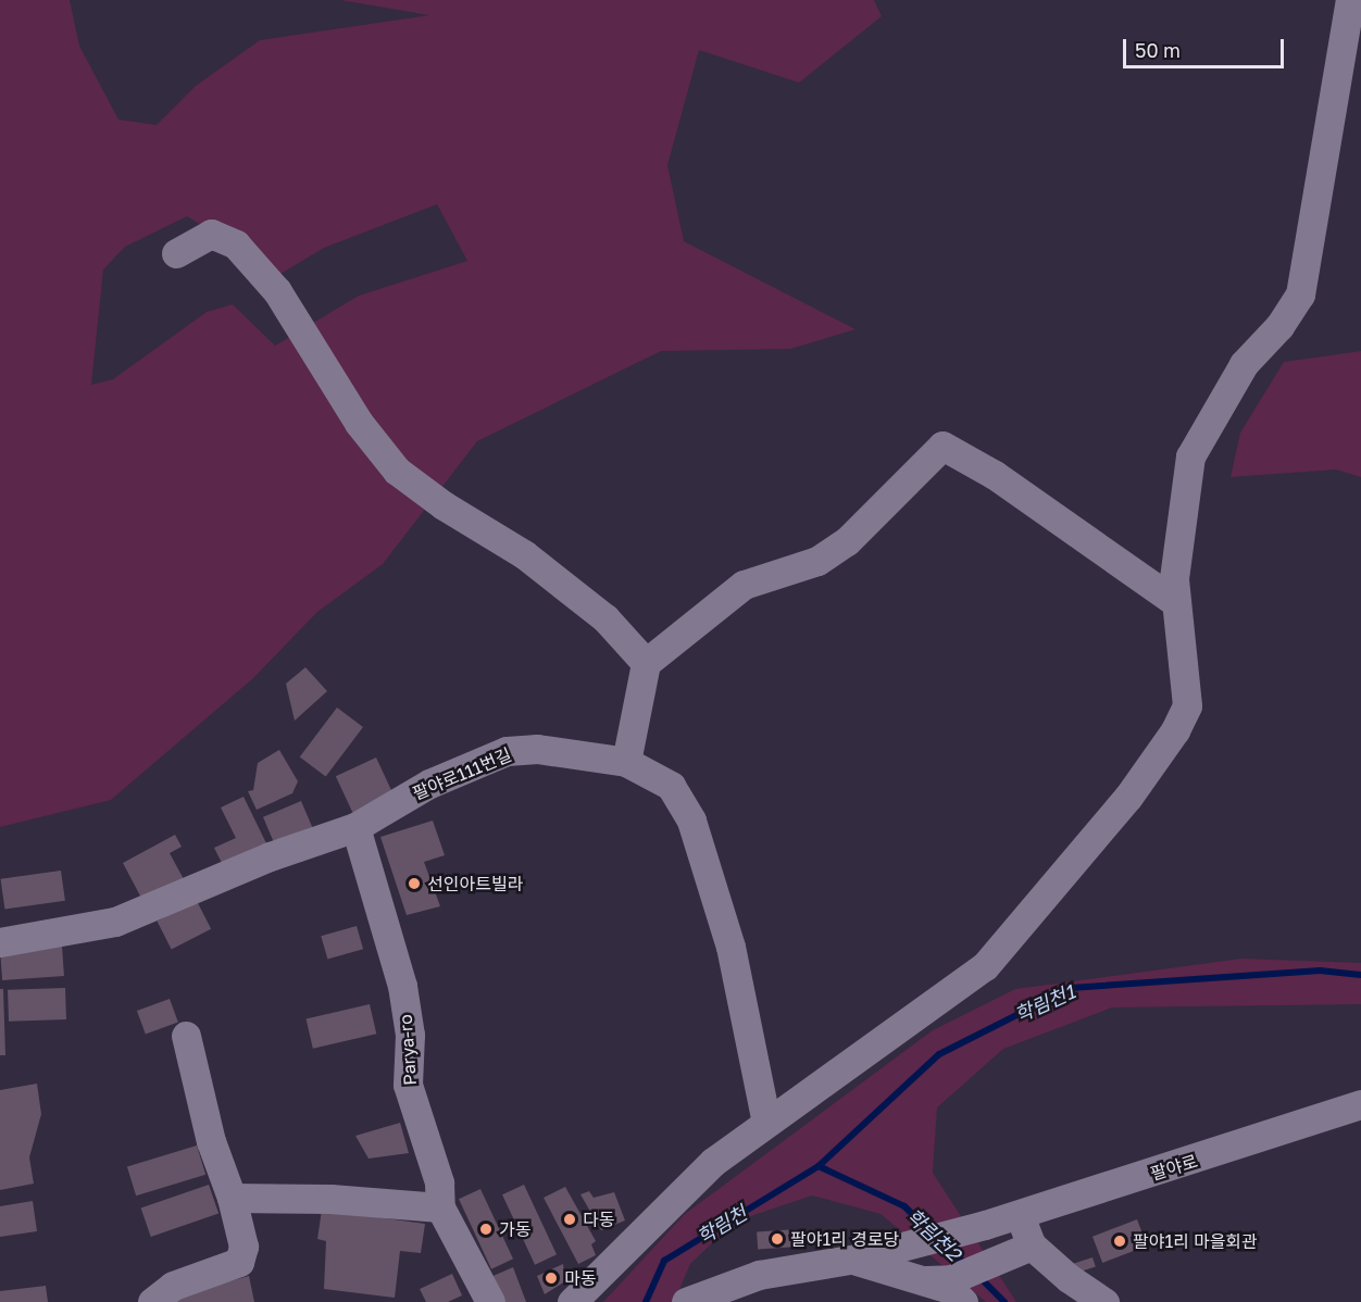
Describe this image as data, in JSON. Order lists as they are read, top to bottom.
{
  "streets": {
    "street": ["팔야로111번길", "Parya-ro", "팔야로"]
  },
  "crossings": [
    ["팔야로111번길", "Parya-ro"]
  ],
  "water": ["학림천1", "학림천", "학림천2"],
  "places": [
    "선인아트빌라",
    "다동",
    "가동",
    "팔야1리 경로당",
    "팔야1리 마을회관",
    "마동"
  ],
  "scale_bar": "50 m"
}
